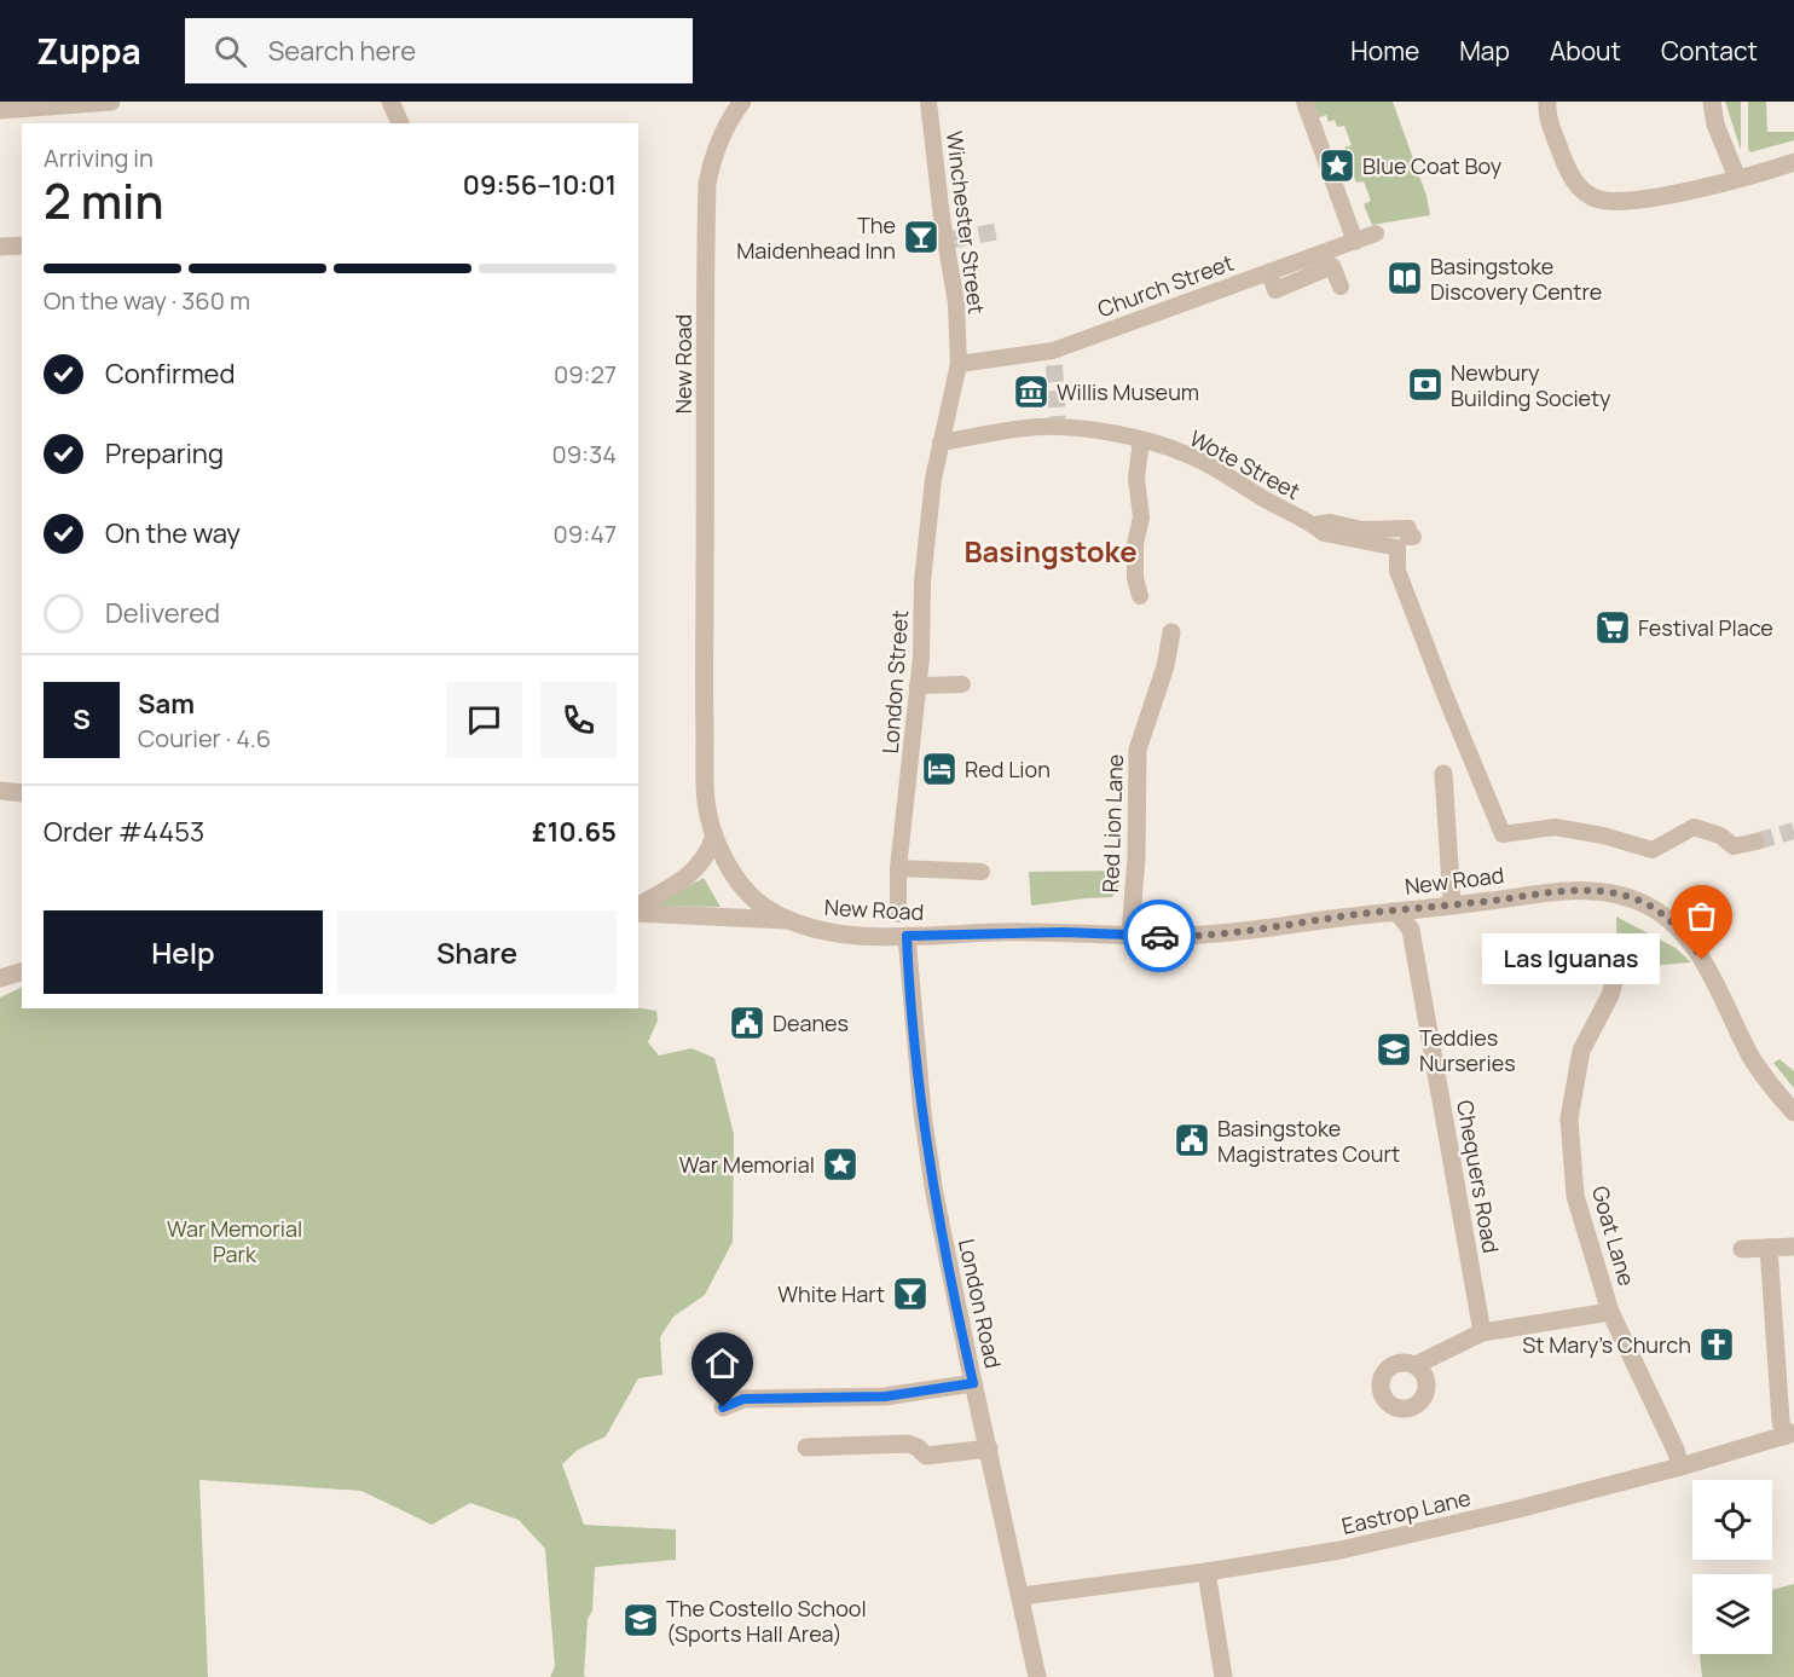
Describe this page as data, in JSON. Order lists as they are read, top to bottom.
{
  "streets": {
    "street": [
      "Winchester Street",
      "Church Street",
      "New Road",
      "Wote Street",
      "London Street",
      "Red Lion Lane",
      "Chequers Road",
      "Goat Lane",
      "London Road",
      "Eastrop Lane"
    ]
  },
  "crossings": [
    ["Winchester Street", "Church Street"],
    ["Winchester Street", "Wote Street"],
    ["Winchester Street", "London Street"],
    ["New Road", "Red Lion Lane"],
    ["New Road", "Chequers Road"],
    ["New Road", "London Road"],
    ["Wote Street", "London Street"],
    ["Goat Lane", "Eastrop Lane"],
    ["London Road", "Eastrop Lane"]
  ],
  "districts": ["Basingstoke"],
  "parks": ["War Memorial Park"],
  "places": {
    "place": ["Blue Coat Boy", "War Memorial"],
    "bar": ["The Maidenhead Inn", "White Hart"],
    "library": ["Basingstoke Discovery Centre"],
    "bank": ["Newbury Building Society"],
    "museum": ["Willis Museum"],
    "supermarket": ["Festival Place"],
    "hotel": ["Red Lion"],
    "other": ["Las Iguanas"],
    "public building": ["Deanes", "Basingstoke Magistrates Court"],
    "school or university": ["Teddies Nurseries", "The Costello School (Sports Hall Area)"],
    "church": ["St Mary's Church"]
  },
  "page": {
    "header": "Zuppa",
    "search": "Search here",
    "nav": [
      "Home",
      "Map",
      "About",
      "Contact"
    ],
    "heading": ["2 min", "Arriving in", "09:56–10:01"],
    "panel": [
      "Sam",
      "Courier · 4.6",
      "Order #4453",
      "£10.65"
    ],
    "bar": "On the way · 360 m",
    "list": [
      ["Confirmed", "09:27"],
      ["Preparing", "09:34"],
      ["On the way", "09:47"],
      "Delivered"
    ],
    "round": "S",
    "buttons": ["Help", "Share"],
    "bubble": "Las Iguanas"
  }
}
